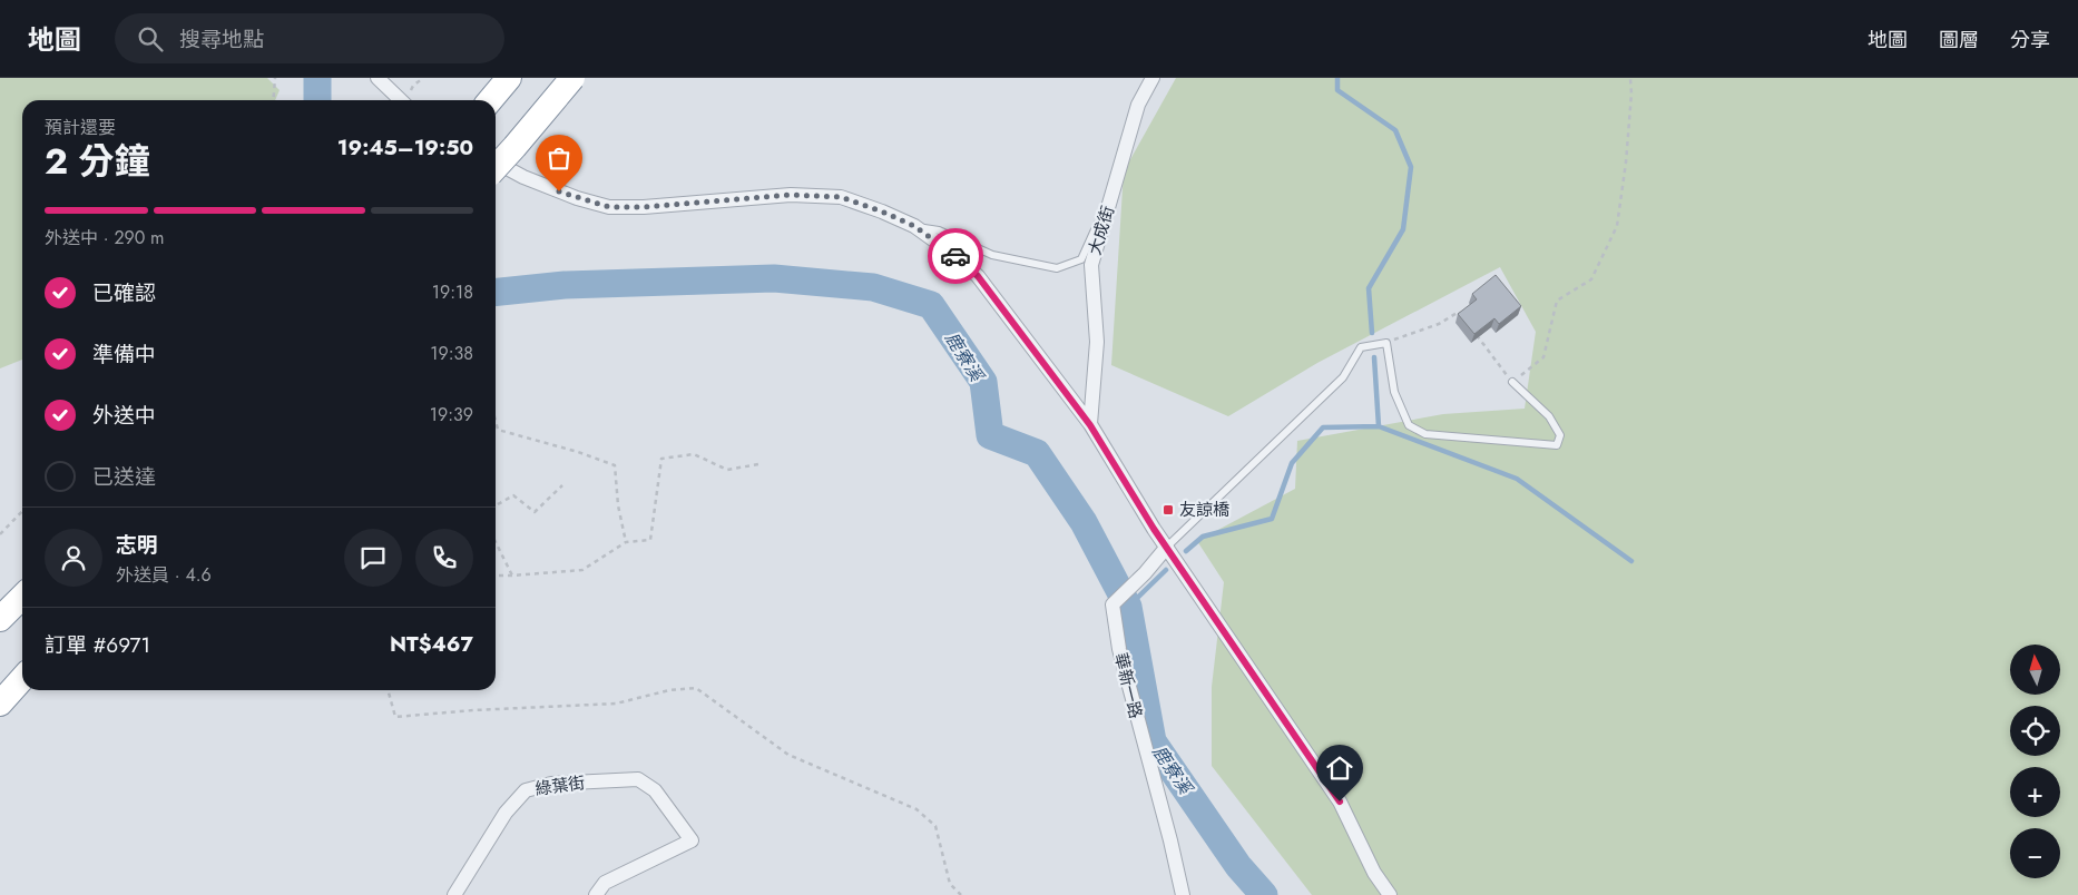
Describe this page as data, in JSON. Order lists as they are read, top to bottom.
{
  "streets": {
    "street": ["大成街", "華新一路", "綠葉街"]
  },
  "water": ["鹿寮溪"],
  "places": {
    "transit": ["友諒橋"]
  },
  "north": "top",
  "page": {
    "header": "地圖",
    "search": "搜尋地點",
    "nav": ["地圖", "圖層", "分享"],
    "heading": ["2 分鐘", "預計還要", "19:45–19:50"],
    "panel": [
      "志明",
      "外送員 · 4.6",
      "訂單 #6971",
      "NT$467"
    ],
    "bar": "外送中 · 290 m",
    "list": [
      ["已確認", "19:18"],
      ["準備中", "19:38"],
      ["外送中", "19:39"],
      "已送達"
    ],
    "map_buttons": ["+", "−"]
  }
}
